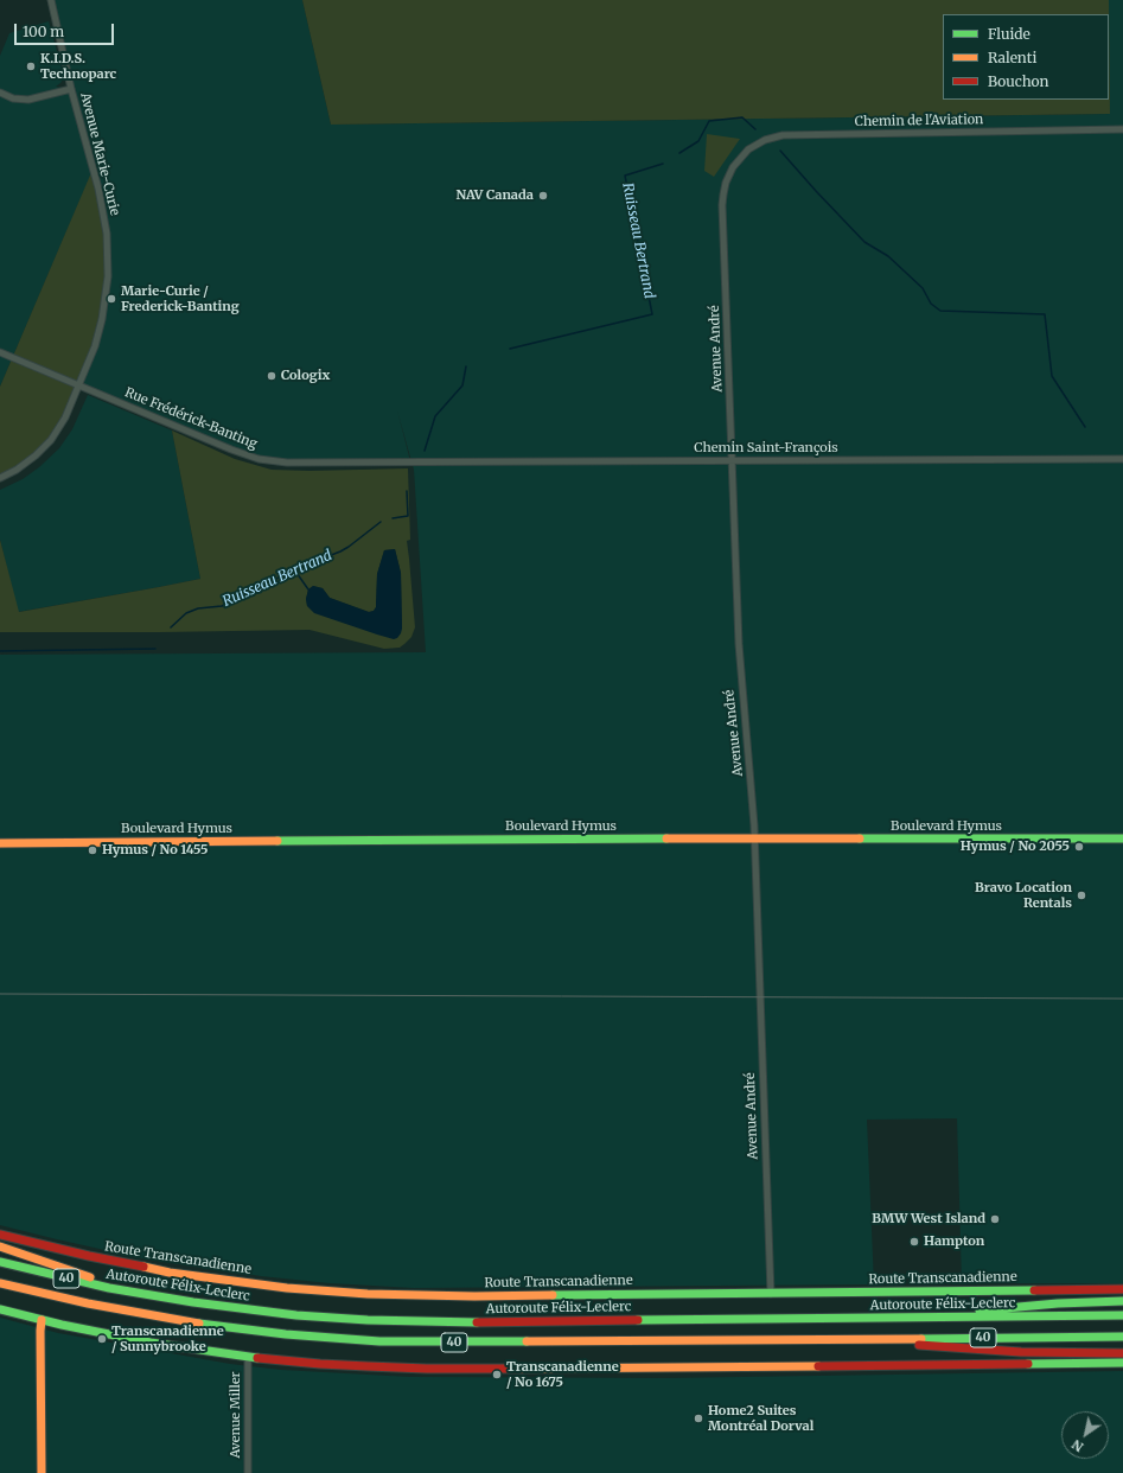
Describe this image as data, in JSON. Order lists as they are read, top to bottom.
{
  "streets": {
    "main road": [
      "Boulevard Hymus",
      "Route Transcanadienne",
      "40",
      "Autoroute Félix-Leclerc"
    ],
    "street": [
      "Chemin de l'Aviation",
      "Avenue Marie-Curie",
      "Avenue André",
      "Rue Frédérick-Banting",
      "Chemin Saint-François",
      "Avenue Miller"
    ]
  },
  "crossings": [
    ["Chemin de l'Aviation", "Avenue André"],
    ["Avenue Marie-Curie", "Rue Frédérick-Banting"],
    ["Avenue André", "Chemin Saint-François"],
    ["Avenue André", "Boulevard Hymus"],
    ["Avenue André", "Route Transcanadienne"],
    ["Rue Frédérick-Banting", "Chemin Saint-François"]
  ],
  "water": ["Ruisseau Bertrand"],
  "places": [
    "K.I.D.S. Technoparc",
    "NAV Canada",
    "Marie-Curie / Frederick-Banting",
    "Cologix",
    "Hymus / No 2055",
    "Hymus / No 1455",
    "Bravo Location Rentals",
    "BMW West Island",
    "Hampton",
    "Transcanadienne / Sunnybrooke",
    "Transcanadienne / No 1675",
    "Home2 Suites Montréal Dorval"
  ],
  "legend": ["Fluide", "Ralenti", "Bouchon"],
  "scale_bar": "100 m",
  "north": "bottom left"
}
